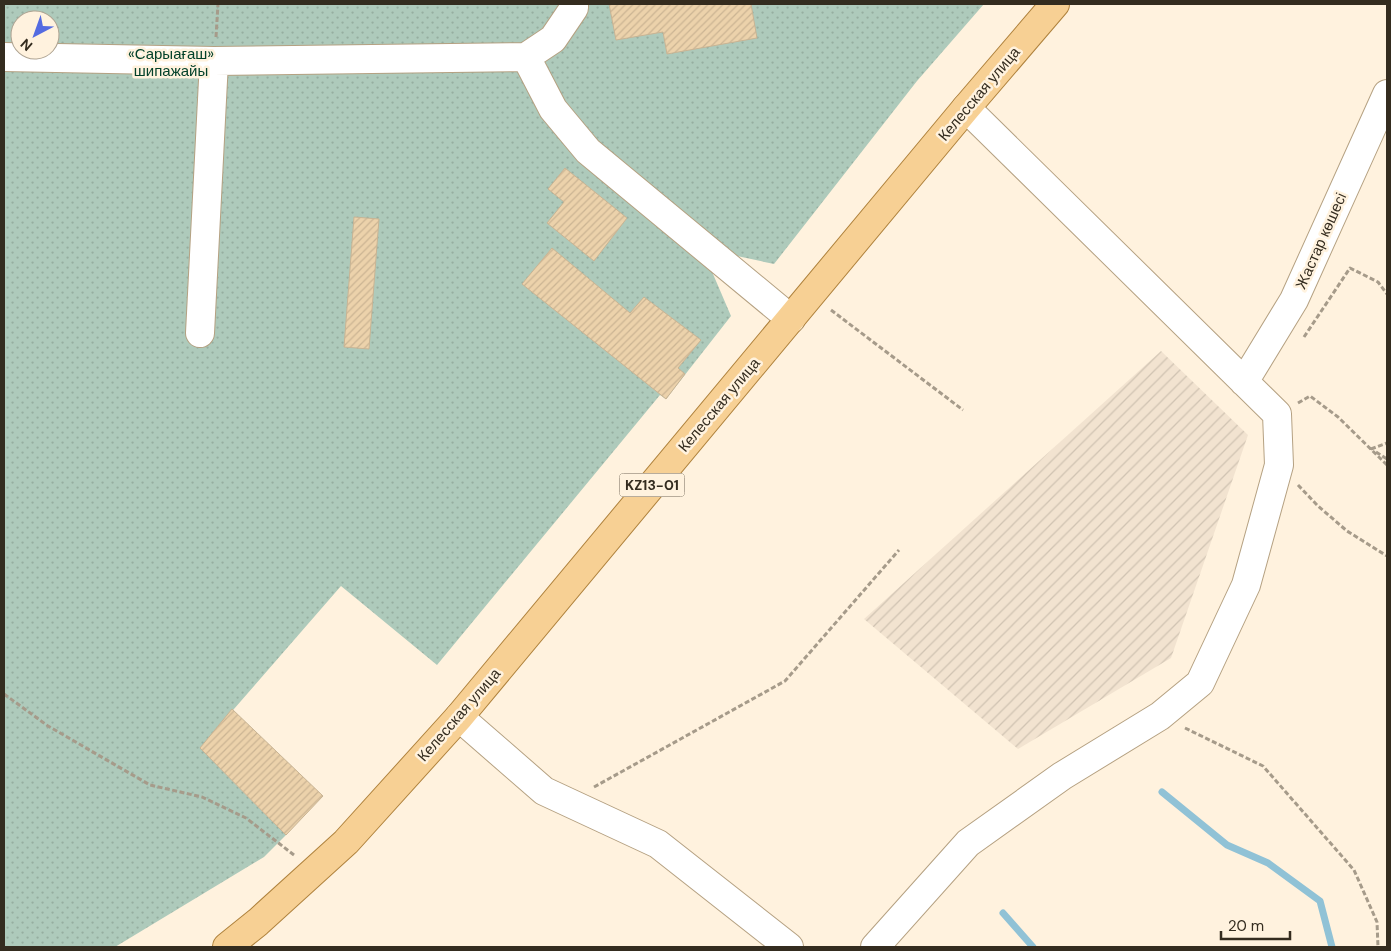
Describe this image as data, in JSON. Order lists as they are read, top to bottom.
{
  "streets": {
    "main road": ["Келесская улица", "KZ13-01"],
    "street": ["Жастар көшесі"]
  },
  "parks": ["«Сарыағаш» шипажайы"],
  "scale_bar": "20 m",
  "north": "bottom left"
}
